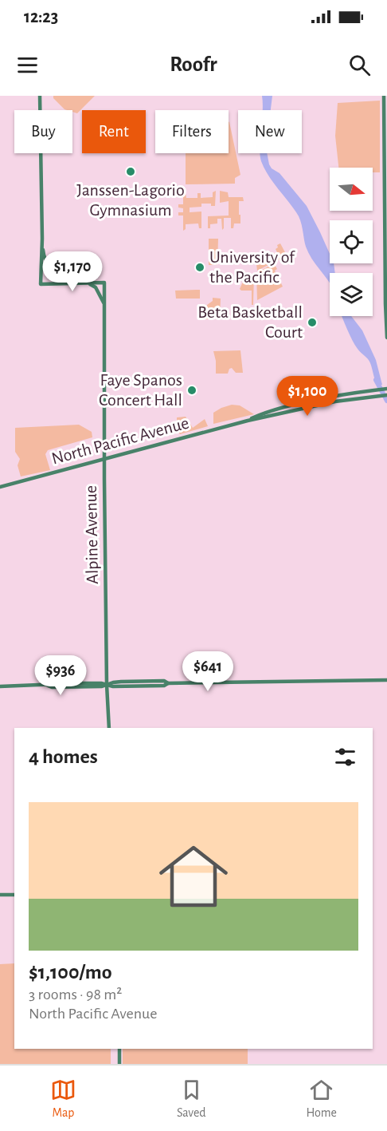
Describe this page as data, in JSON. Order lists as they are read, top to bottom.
{
  "streets": {
    "street": ["North Pacific Avenue", "Alpine Avenue"]
  },
  "crossings": [
    ["North Pacific Avenue", "Alpine Avenue"]
  ],
  "places": [
    "Janssen-Lagorio Gymnasium",
    "University of the Pacific",
    "Beta Basketball Court",
    "Faye Spanos Concert Hall"
  ],
  "north": "right",
  "page": {
    "status": "12:23",
    "header": "Roofr",
    "chip": [
      "Buy",
      "Rent",
      "Filters",
      "New"
    ],
    "price": [
      "$1,170",
      "$1,100",
      "$641",
      "$936"
    ],
    "heading": "4 homes",
    "list": [
      {
        "name": "$1,100/mo",
        "note": "3 rooms · 98 m² · North Pacific Avenue"
      }
    ],
    "tabs": ["Map", "Saved", "Home"]
  }
}
